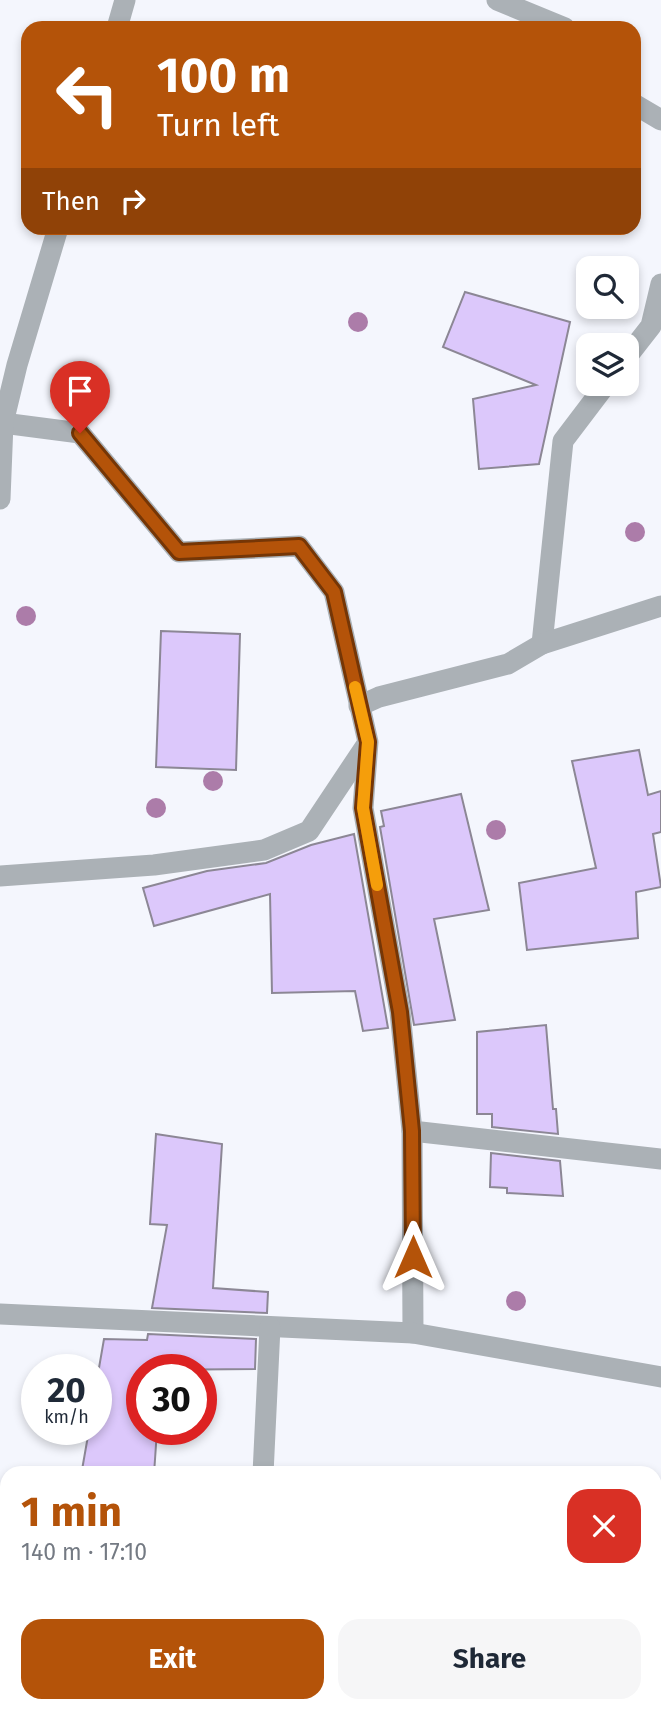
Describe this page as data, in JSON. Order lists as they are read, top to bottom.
{
  "page": {
    "turn": ["100 m", "Turn left"],
    "then": "Then",
    "speed": "20 km/h",
    "limit": "30",
    "heading": ["1 min", "140 m · 17:10"],
    "buttons": ["Exit", "Share"]
  }
}
